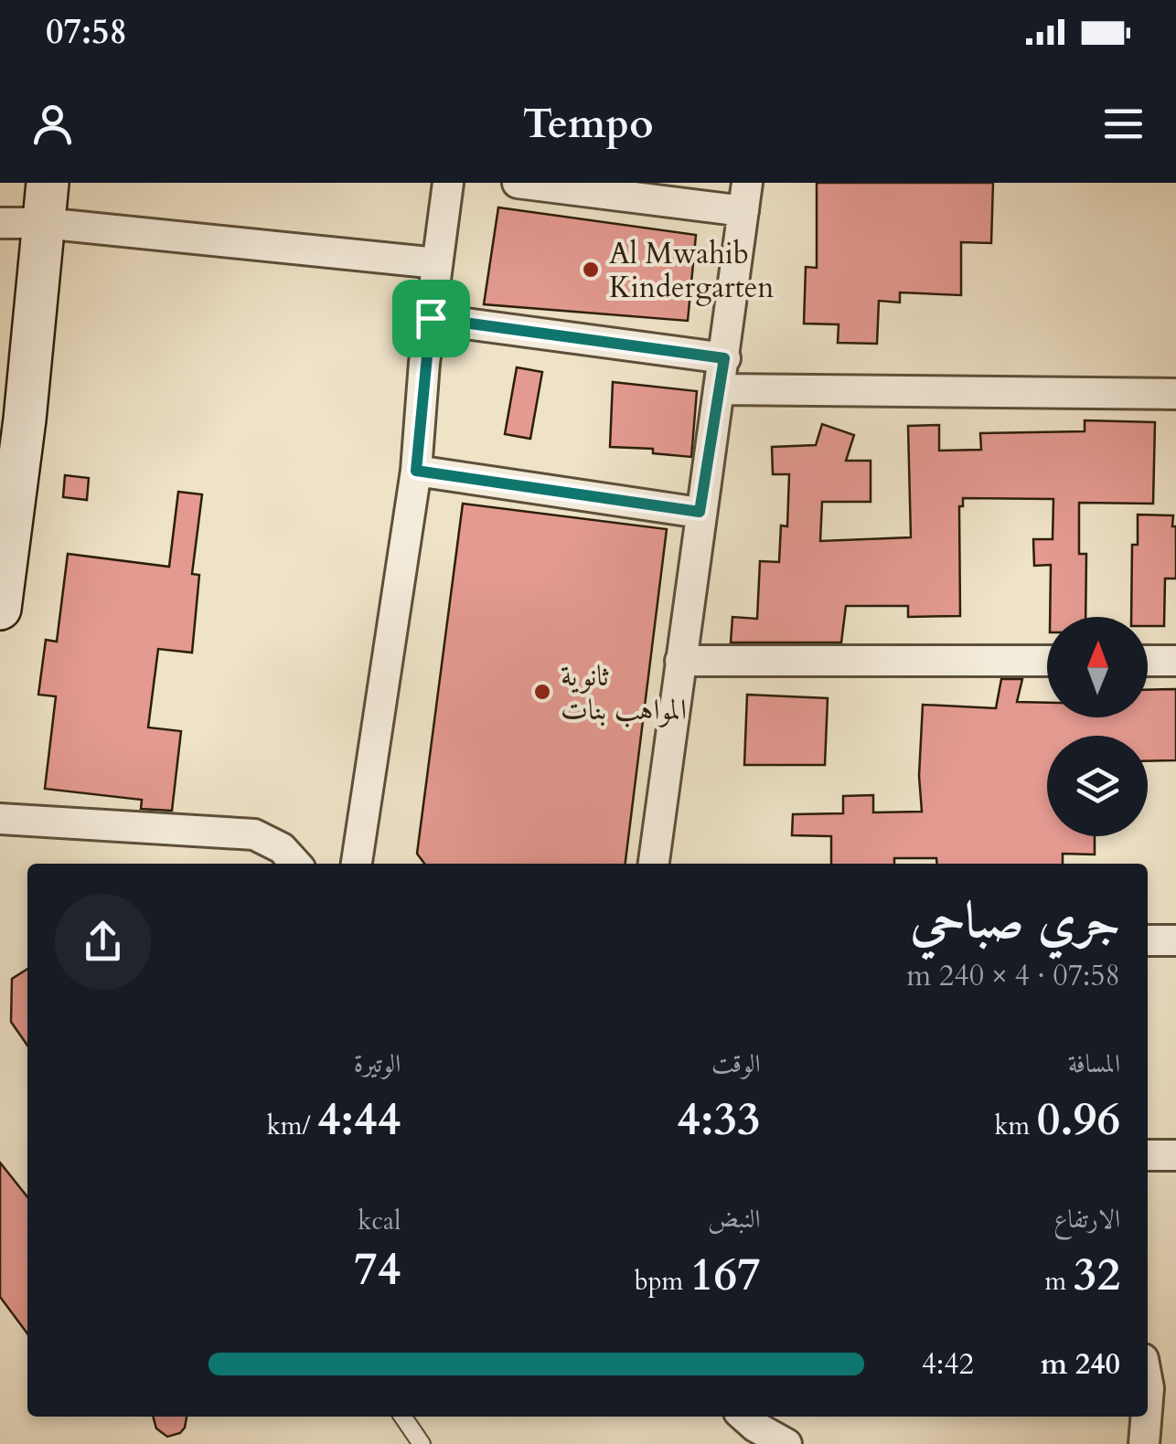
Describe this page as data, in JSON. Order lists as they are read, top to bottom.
{
  "places": ["Al Mwahib Kindergarten", "ثانوية المواهب بنات"],
  "north": "top",
  "page": {
    "status": "07:58",
    "header": "Tempo",
    "heading": ["جري صباحي", "07:58 · 4 × 240 m"],
    "stats": [
      ["المسافة", "0.96 km"],
      ["الوقت", "4:33"],
      ["الوتيرة", "4:44 /km"],
      ["الارتفاع", "32 m"],
      ["النبض", "167 bpm"],
      ["kcal", "74"]
    ],
    "list": [
      {
        "name": "240 m",
        "note": "4:42"
      }
    ]
  }
}
